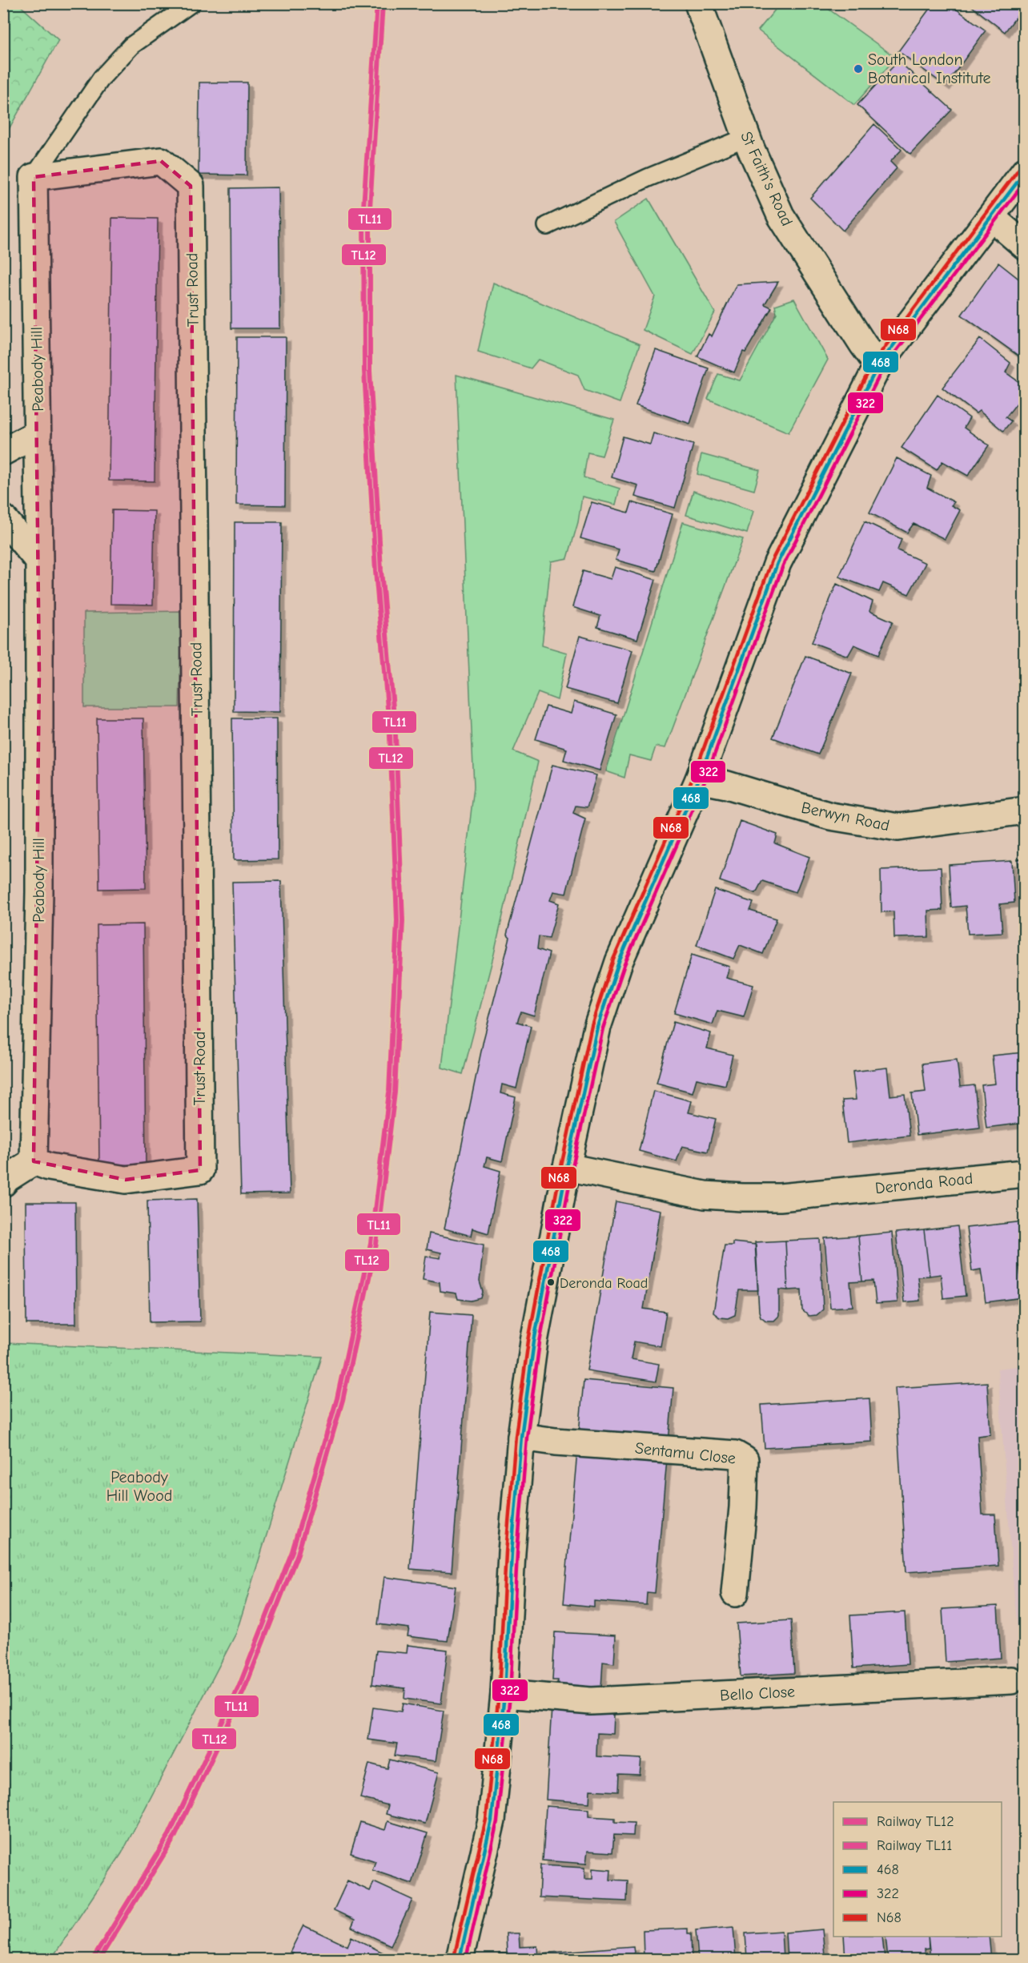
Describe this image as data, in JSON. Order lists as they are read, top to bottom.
{
  "streets": {
    "street": [
      "St Faith's Road",
      "Trust Road",
      "Peabody Hill",
      "Berwyn Road",
      "Deronda Road",
      "Sentamu Close",
      "Bello Close"
    ]
  },
  "crossings": [
    ["Trust Road", "Peabody Hill"]
  ],
  "parks": ["Peabody Hill Wood"],
  "places": ["South London Botanical Institute", "Deronda Road"],
  "lines": [
    "rail line TL12",
    "rail line TL11",
    "transit line N68",
    "transit line 468",
    "transit line 322"
  ],
  "legend": [
    "Railway TL12",
    "Railway TL11",
    "468",
    "322",
    "N68"
  ]
}
